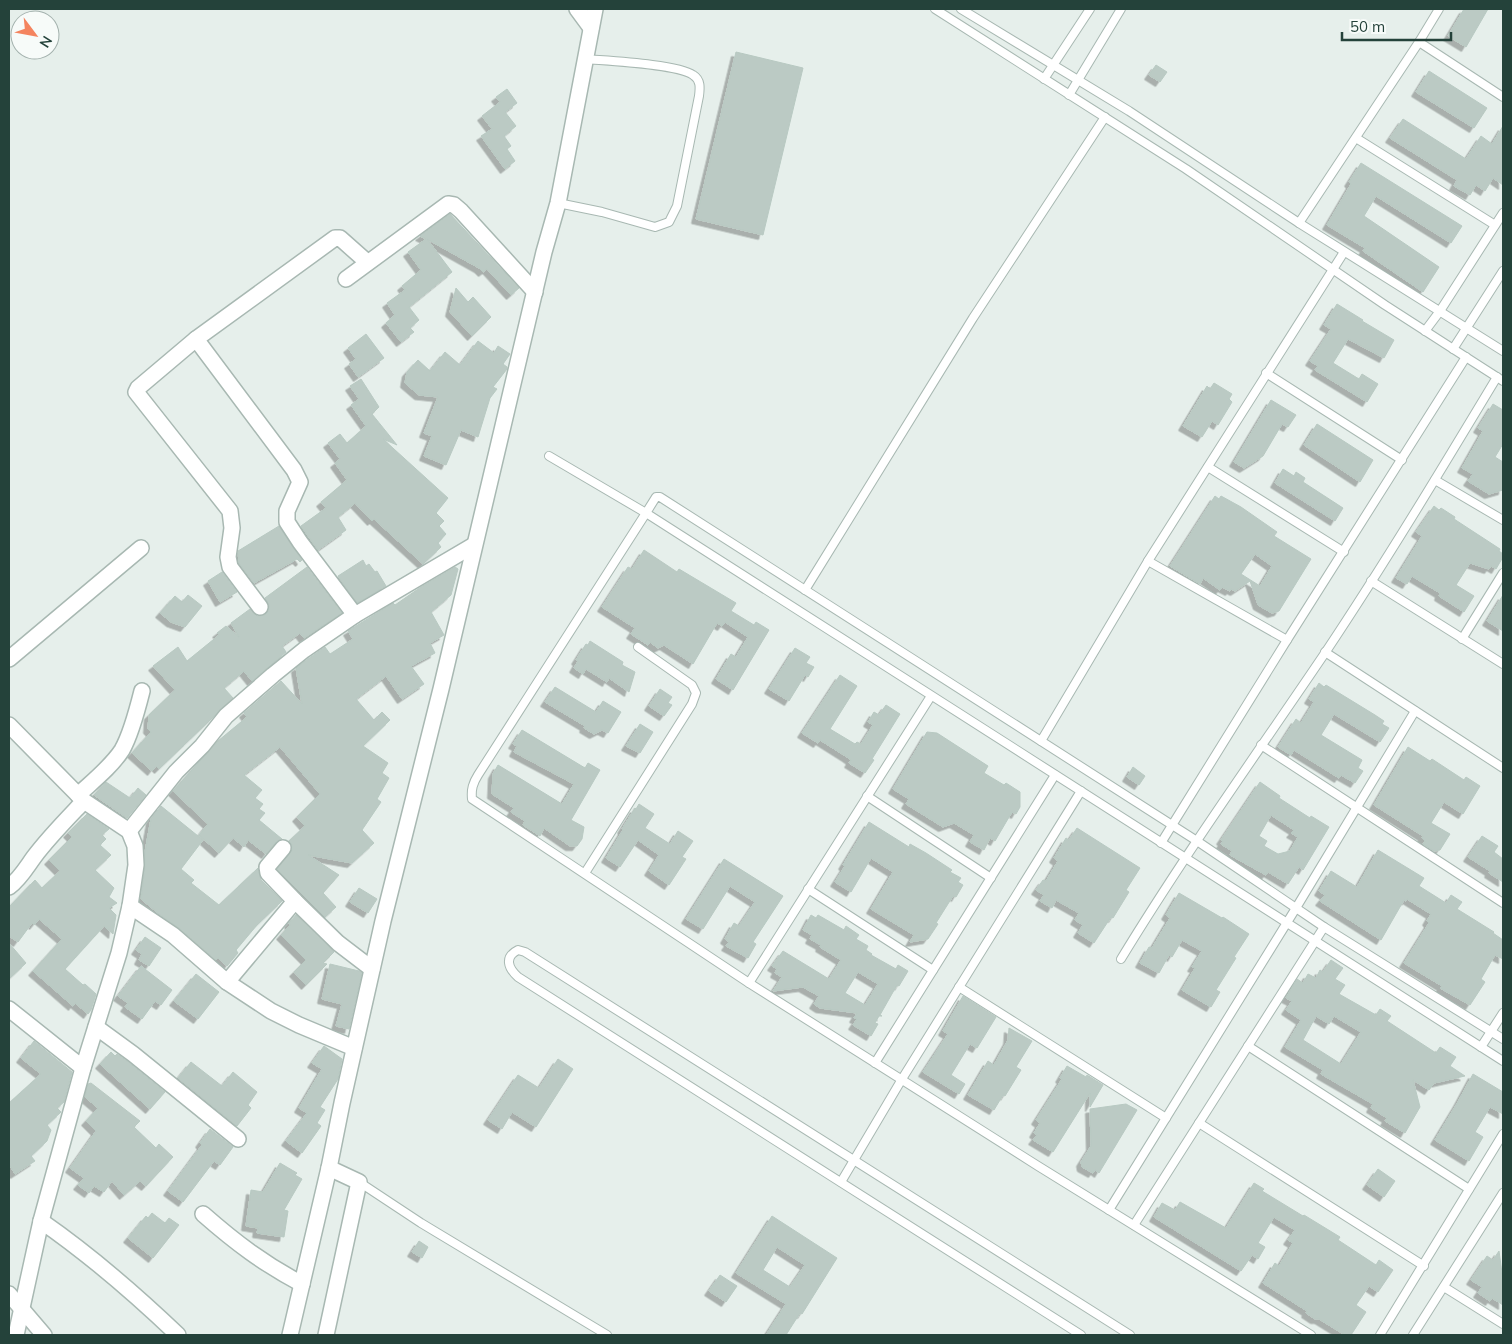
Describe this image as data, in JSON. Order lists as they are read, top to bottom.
{
  "scale_bar": "50 m",
  "north": "bottom right"
}
